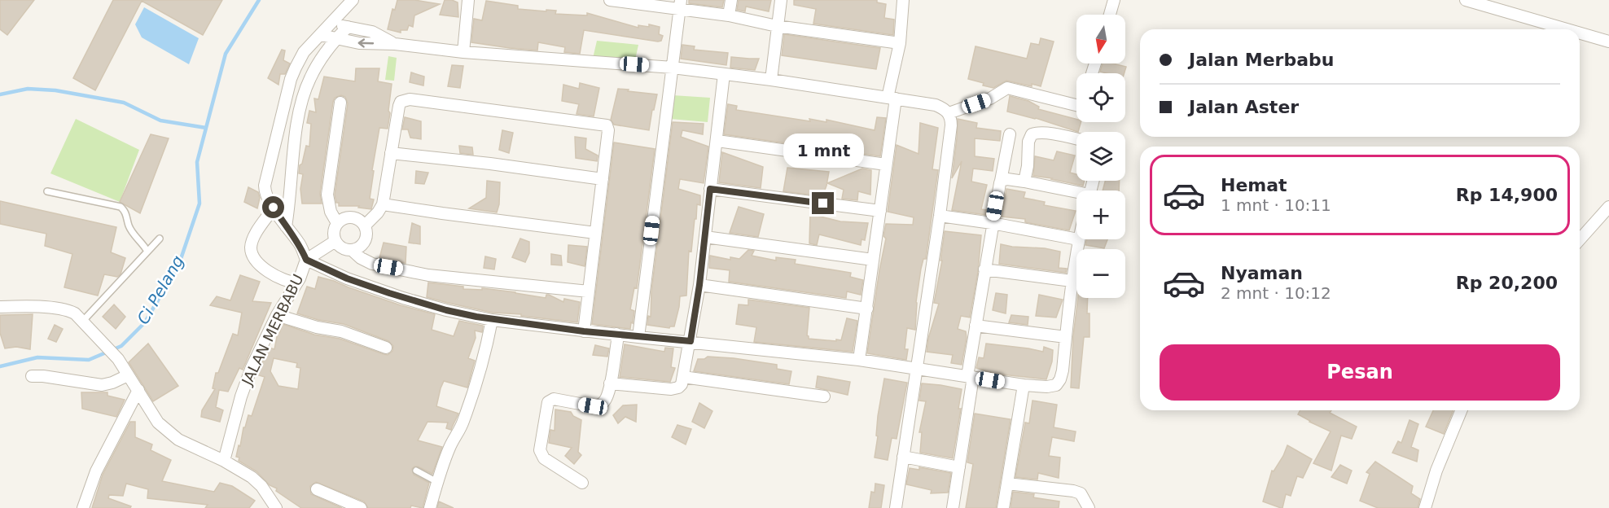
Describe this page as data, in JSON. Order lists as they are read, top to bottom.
{
  "streets": {
    "street": ["JALAN MERBABU"]
  },
  "water": ["Ci Pelang"],
  "north": "bottom",
  "page": {
    "map_buttons": ["+", "−"],
    "banner": ["Jalan Merbabu", "Jalan Aster"],
    "bubble": "1 mnt",
    "list": [
      {
        "name": "Hemat",
        "note": "1 mnt · 10:11",
        "value": "Rp 14,900"
      },
      {
        "name": "Nyaman",
        "note": "2 mnt · 10:12",
        "value": "Rp 20,200"
      }
    ],
    "buttons": "Pesan"
  }
}
